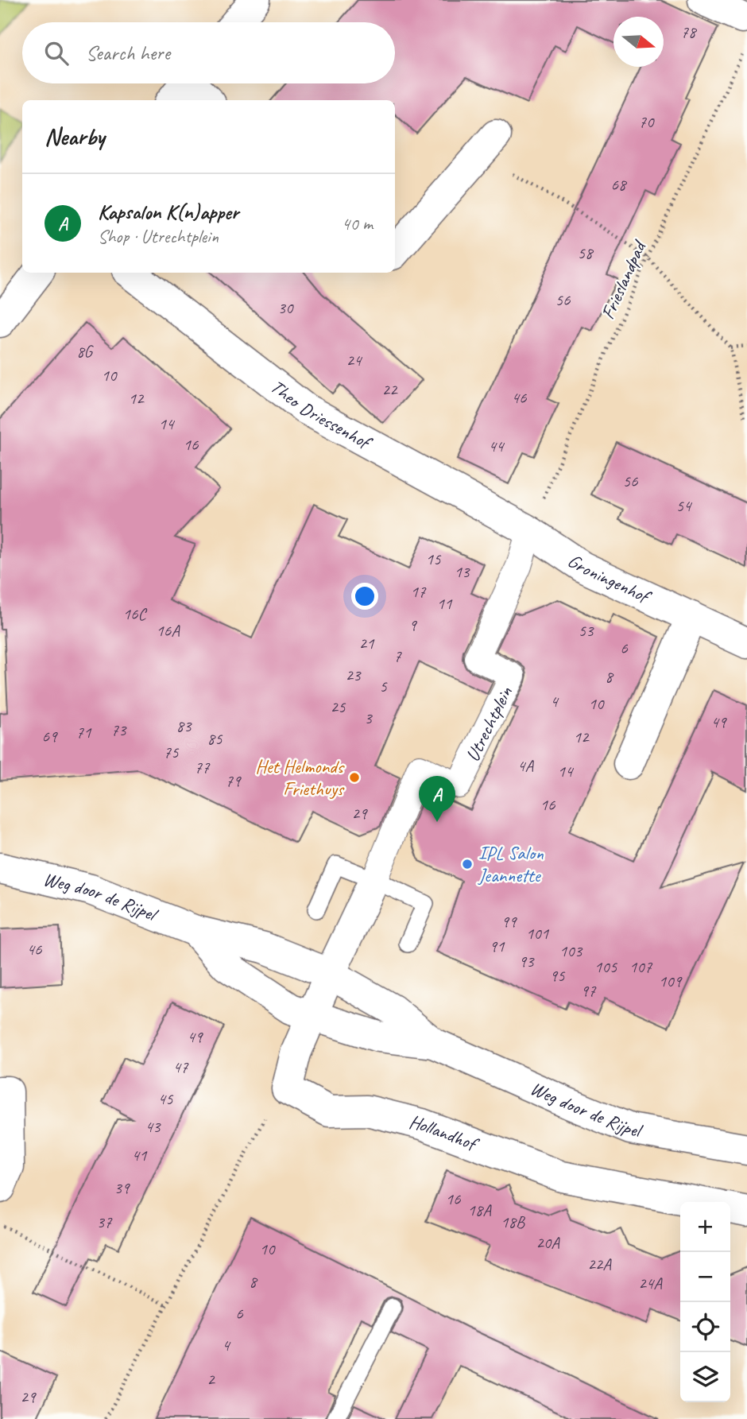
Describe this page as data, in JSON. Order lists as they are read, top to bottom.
{
  "streets": {
    "street": [
      "Theo Driessenhof",
      "Groningenhof",
      "Utrechtplein",
      "Weg door de Rijpel",
      "Hollandhof"
    ],
    "path": ["Frieslandpad"]
  },
  "crossings": [
    ["Frieslandpad", "Theo Driessenhof"],
    ["Frieslandpad", "Groningenhof"],
    ["Frieslandpad", "Utrechtplein"],
    ["Theo Driessenhof", "Groningenhof"],
    ["Theo Driessenhof", "Utrechtplein"],
    ["Groningenhof", "Utrechtplein"],
    ["Utrechtplein", "Weg door de Rijpel"]
  ],
  "places": ["Het Helmonds Friethuys", "IPL Salon Jeannette"],
  "house_numbers": [
    "78",
    "70",
    "68",
    "58",
    "56",
    "30",
    "8G",
    "24",
    "10",
    "22",
    "46",
    "12",
    "14",
    "16",
    "44",
    "56",
    "54",
    "15",
    "13",
    "17",
    "11",
    "16C",
    "9",
    "16A",
    "53",
    "21",
    "6",
    "7",
    "23",
    "8",
    "5",
    "4",
    "10",
    "25",
    "3",
    "49",
    "83",
    "73",
    "71",
    "69",
    "12",
    "85",
    "75",
    "4A",
    "77",
    "14",
    "79",
    "16",
    "29",
    "99",
    "101",
    "91",
    "46",
    "103",
    "93",
    "105",
    "107",
    "95",
    "109",
    "97",
    "49",
    "47",
    "45",
    "43",
    "41",
    "39",
    "16",
    "18A",
    "37",
    "18B",
    "20A",
    "10",
    "22A",
    "8",
    "24A",
    "6",
    "4",
    "2",
    "29"
  ],
  "north": "right",
  "page": {
    "search": "Search here",
    "heading": "Nearby",
    "list": [
      {
        "mark": "A",
        "name": "Kapsalon K(n)apper",
        "note": "Shop · Utrechtplein",
        "value": "40 m"
      }
    ],
    "pins": "A",
    "map_buttons": ["+", "−"]
  }
}
